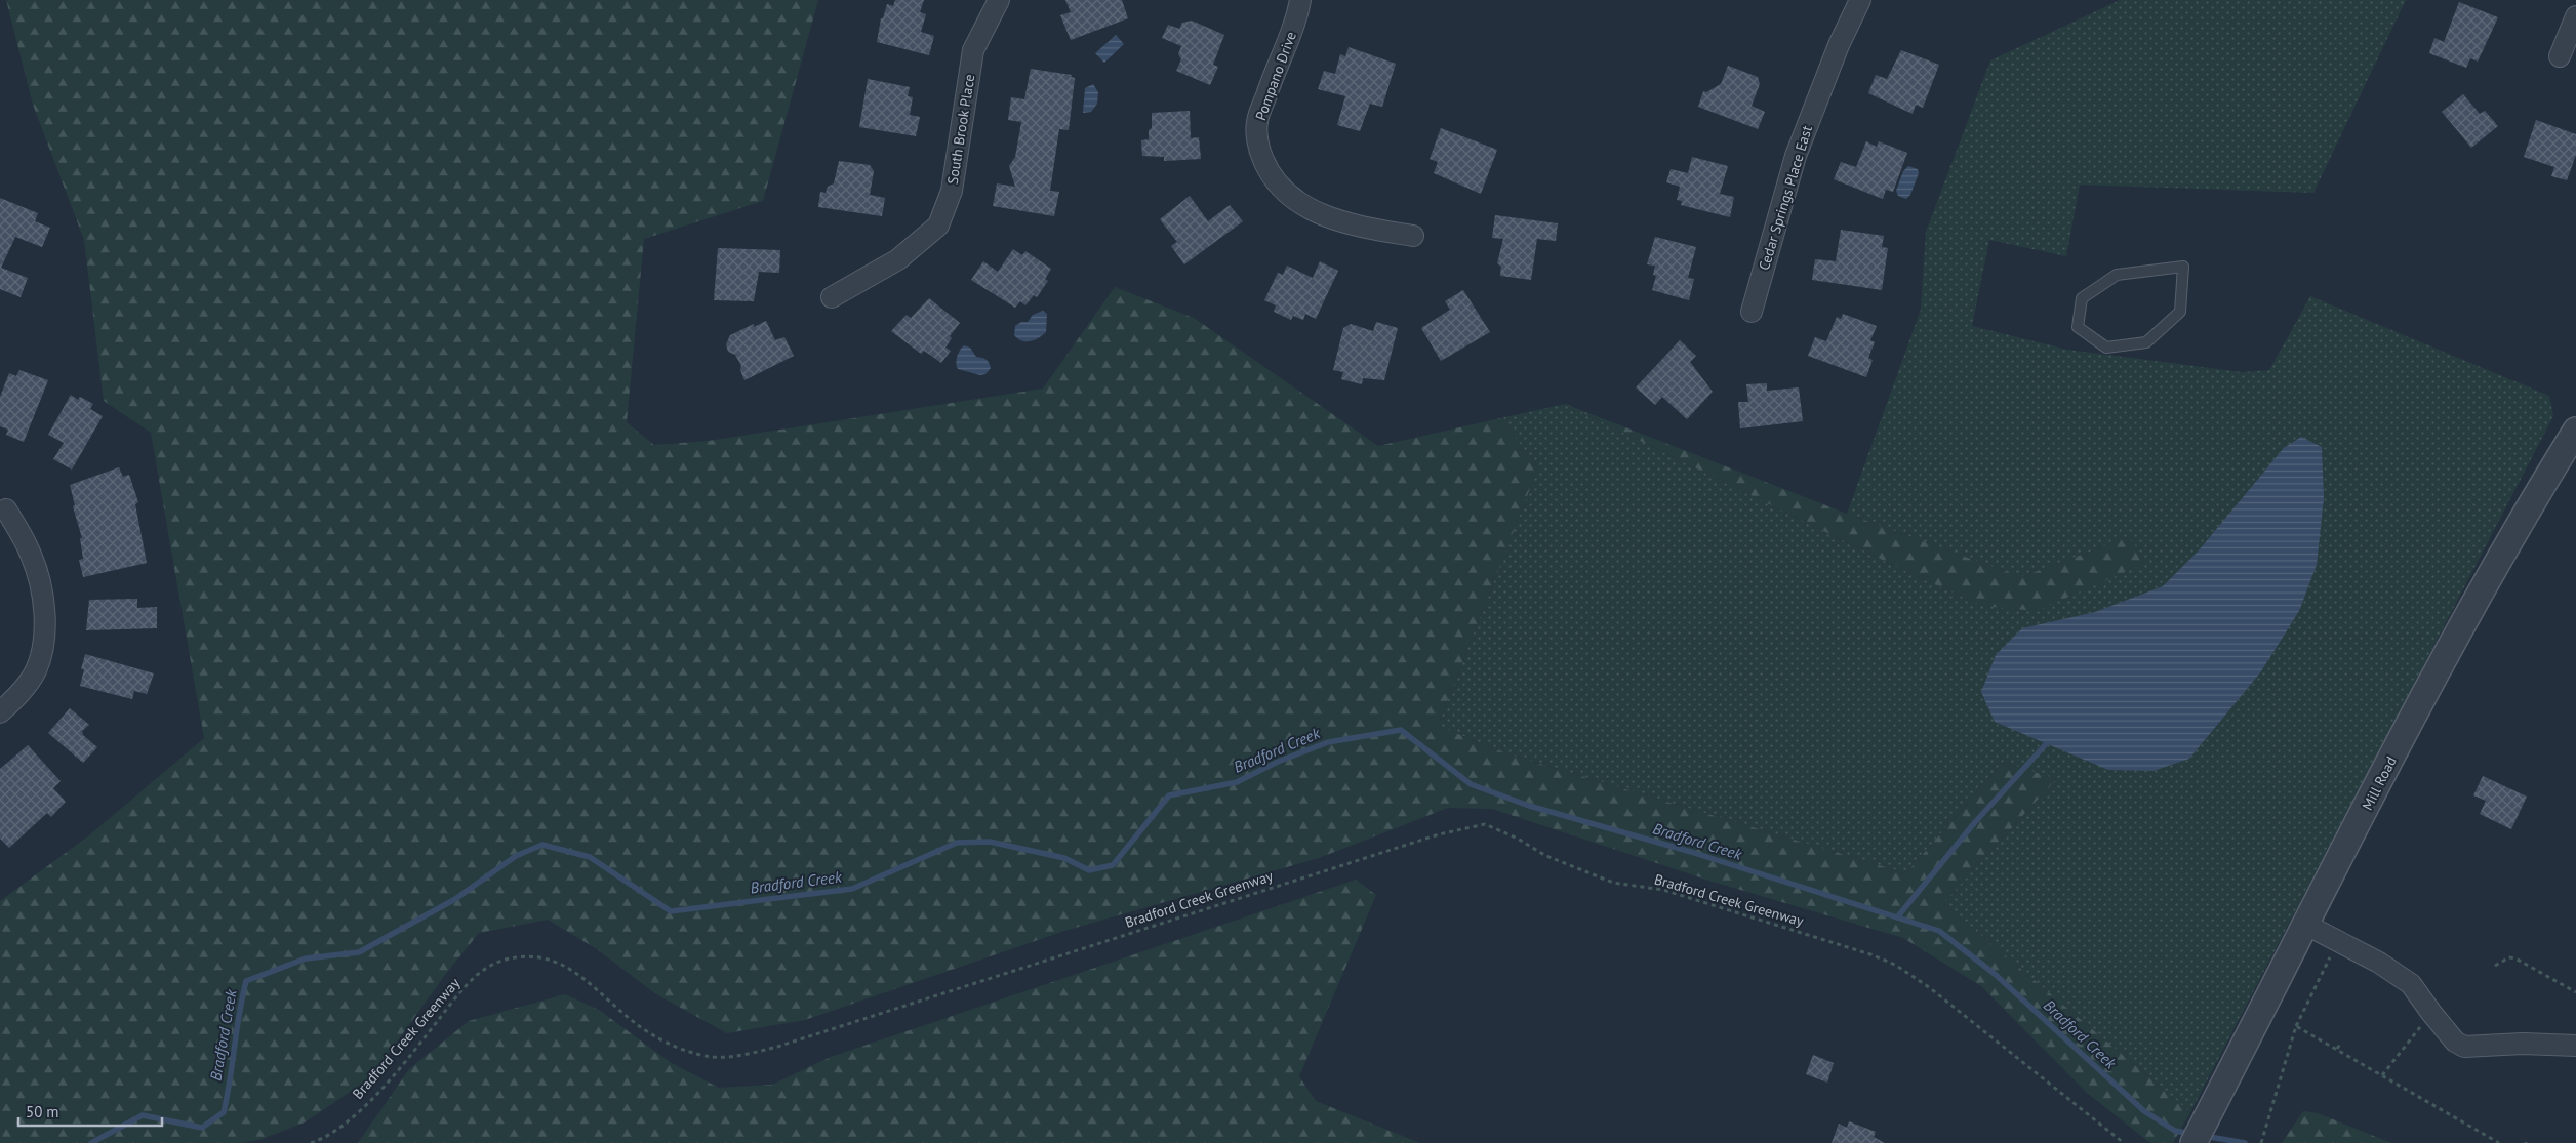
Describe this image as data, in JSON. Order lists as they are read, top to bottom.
{
  "streets": {
    "street": [
      "Pompano Drive",
      "South Brook Place",
      "Cedar Springs Place East",
      "Mill Road"
    ],
    "path": ["Bradford Creek Greenway"]
  },
  "water": ["Bradford Creek"],
  "scale_bar": "50 m"
}
